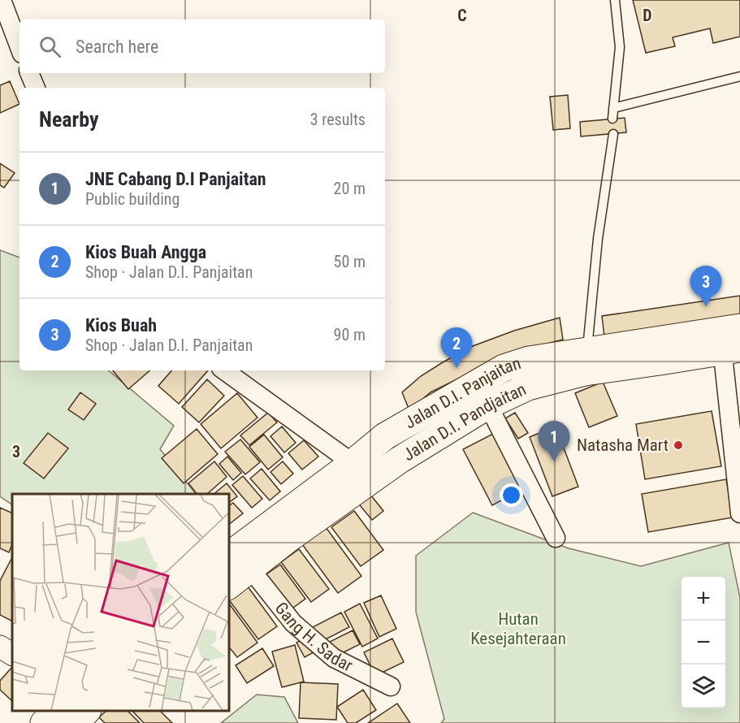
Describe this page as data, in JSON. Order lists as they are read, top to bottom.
{
  "streets": {
    "highway": ["Jalan D.I. Panjaitan", "Jalan D.I. Pandjaitan"],
    "street": ["Gang H. Sadar"]
  },
  "crossings": [
    ["Jalan D.I. Panjaitan", "Jalan D.I. Pandjaitan"],
    ["Jalan D.I. Panjaitan", "Gang H. Sadar"],
    ["Jalan D.I. Pandjaitan", "Gang H. Sadar"]
  ],
  "parks": ["Hutan Kesejahteraan"],
  "places": ["Natasha Mart"],
  "page": {
    "search": "Search here",
    "heading": ["Nearby", "3 results"],
    "list": [
      {
        "mark": "1",
        "name": "JNE Cabang D.I Panjaitan",
        "note": "Public building",
        "value": "20 m"
      },
      {
        "mark": "2",
        "name": "Kios Buah Angga",
        "note": "Shop · Jalan D.I. Panjaitan",
        "value": "50 m"
      },
      {
        "mark": "3",
        "name": "Kios Buah",
        "note": "Shop · Jalan D.I. Panjaitan",
        "value": "90 m"
      }
    ],
    "pins": ["3", "2", "1"],
    "map_buttons": ["+", "−"]
  },
  "grid": {
    "columns": ["C", "D"],
    "rows": ["3"]
  }
}
